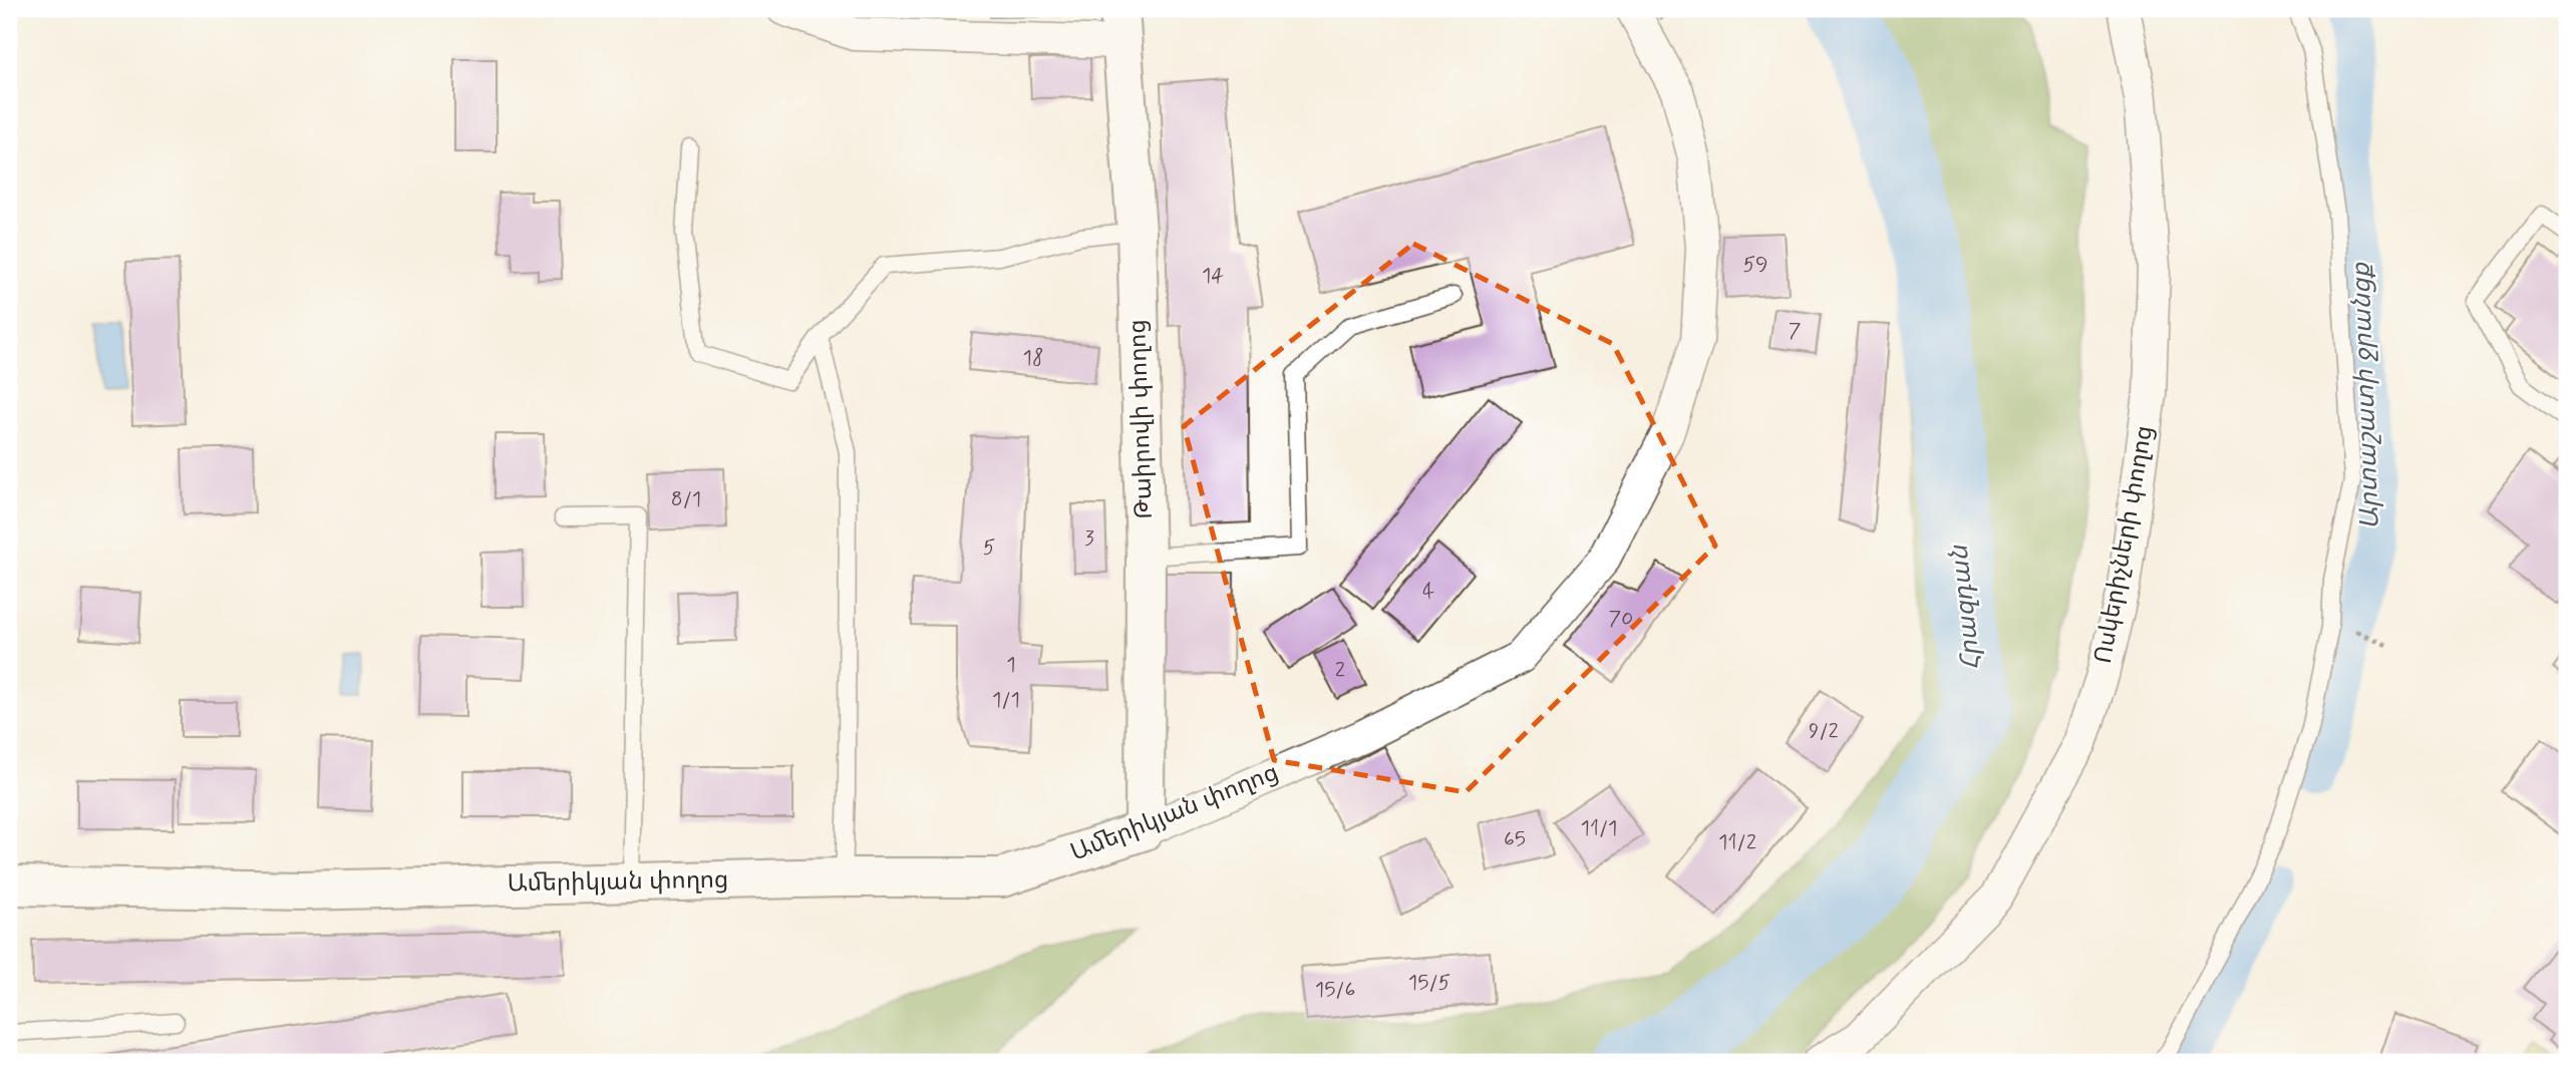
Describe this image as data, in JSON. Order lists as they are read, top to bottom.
{
  "streets": {
    "street": ["Թաիրովի փողոց", "Ոսկերիչների փողոց", "Ամերիկյան փողոց"]
  },
  "crossings": [
    ["Թաիրովի փողոց", "Ամերիկյան փողոց"]
  ],
  "water": ["Արտաշատի ջրանցք", "Հրազդան"],
  "house_numbers": [
    "59",
    "14",
    "7",
    "18",
    "8/1",
    "3",
    "5",
    "4",
    "70",
    "1",
    "2",
    "1/1",
    "9/2",
    "11/1",
    "65",
    "11/2",
    "15/5",
    "15/6"
  ]
}
